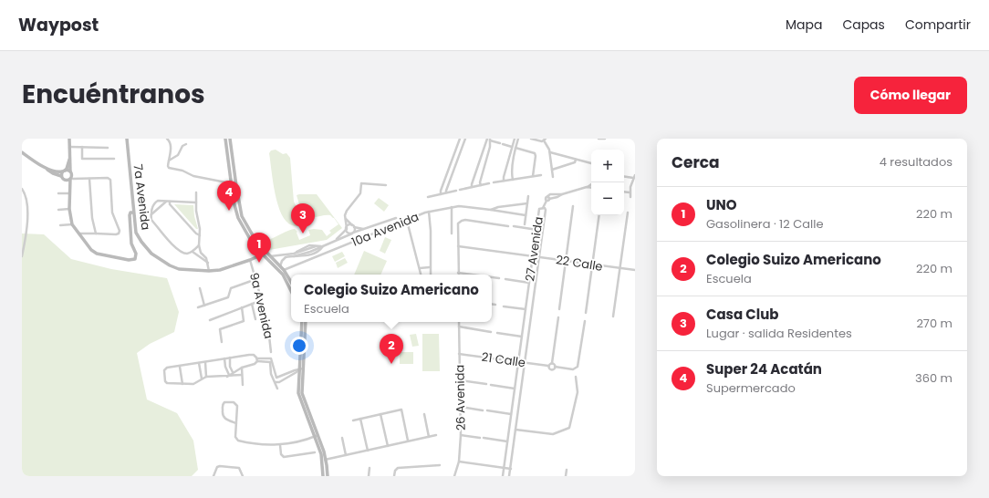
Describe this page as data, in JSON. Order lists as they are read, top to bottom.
{
  "streets": {
    "main road": ["7a Avenida"],
    "street": [
      "10a Avenida",
      "27 Avenida",
      "22 Calle",
      "9a Avenida",
      "21 Calle",
      "26 Avenida"
    ]
  },
  "crossings": [
    ["7a Avenida", "9a Avenida"],
    ["27 Avenida", "22 Calle"],
    ["27 Avenida", "21 Calle"],
    ["21 Calle", "26 Avenida"]
  ],
  "page": {
    "header": "Waypost",
    "nav": ["Mapa", "Capas", "Compartir"],
    "title": "Encuéntranos",
    "buttons": "Cómo llegar",
    "heading": ["Cerca", "4 resultados"],
    "map_buttons": ["+", "−"],
    "pins": [
      "4",
      "3",
      "1",
      "2"
    ],
    "list": [
      {
        "mark": "1",
        "name": "UNO",
        "note": "Gasolinera · 12 Calle",
        "value": "220 m"
      },
      {
        "mark": "2",
        "name": "Colegio Suizo Americano",
        "note": "Escuela",
        "value": "220 m"
      },
      {
        "mark": "3",
        "name": "Casa Club",
        "note": "Lugar · salida Residentes",
        "value": "270 m"
      },
      {
        "mark": "4",
        "name": "Super 24 Acatán",
        "note": "Supermercado",
        "value": "360 m"
      }
    ],
    "popup": ["Colegio Suizo Americano", "Escuela"]
  }
}
